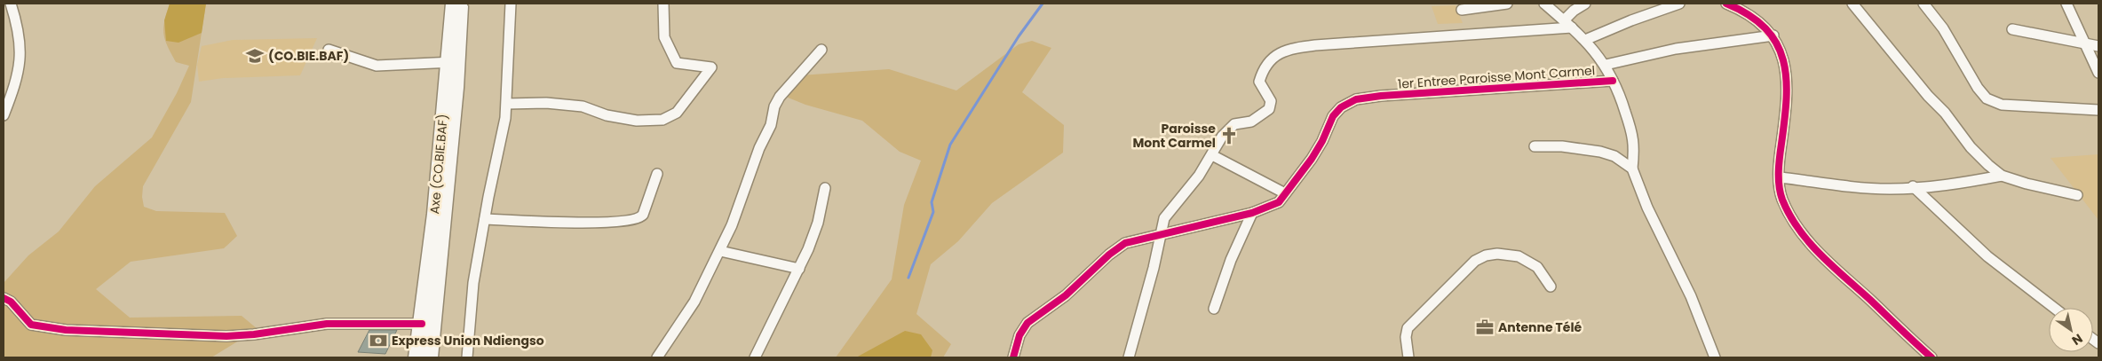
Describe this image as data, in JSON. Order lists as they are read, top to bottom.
{
  "streets": {
    "highway": ["Axe (CO.BIE.BAF)"],
    "street": ["1er Entree Paroisse Mont Carmel"]
  },
  "places": {
    "school or university": ["(CO.BIE.BAF)"],
    "church": ["Paroisse Mont Carmel"],
    "office": ["Antenne Télé"],
    "bank": ["Express Union Ndiengso"]
  },
  "north": "bottom right"
}
